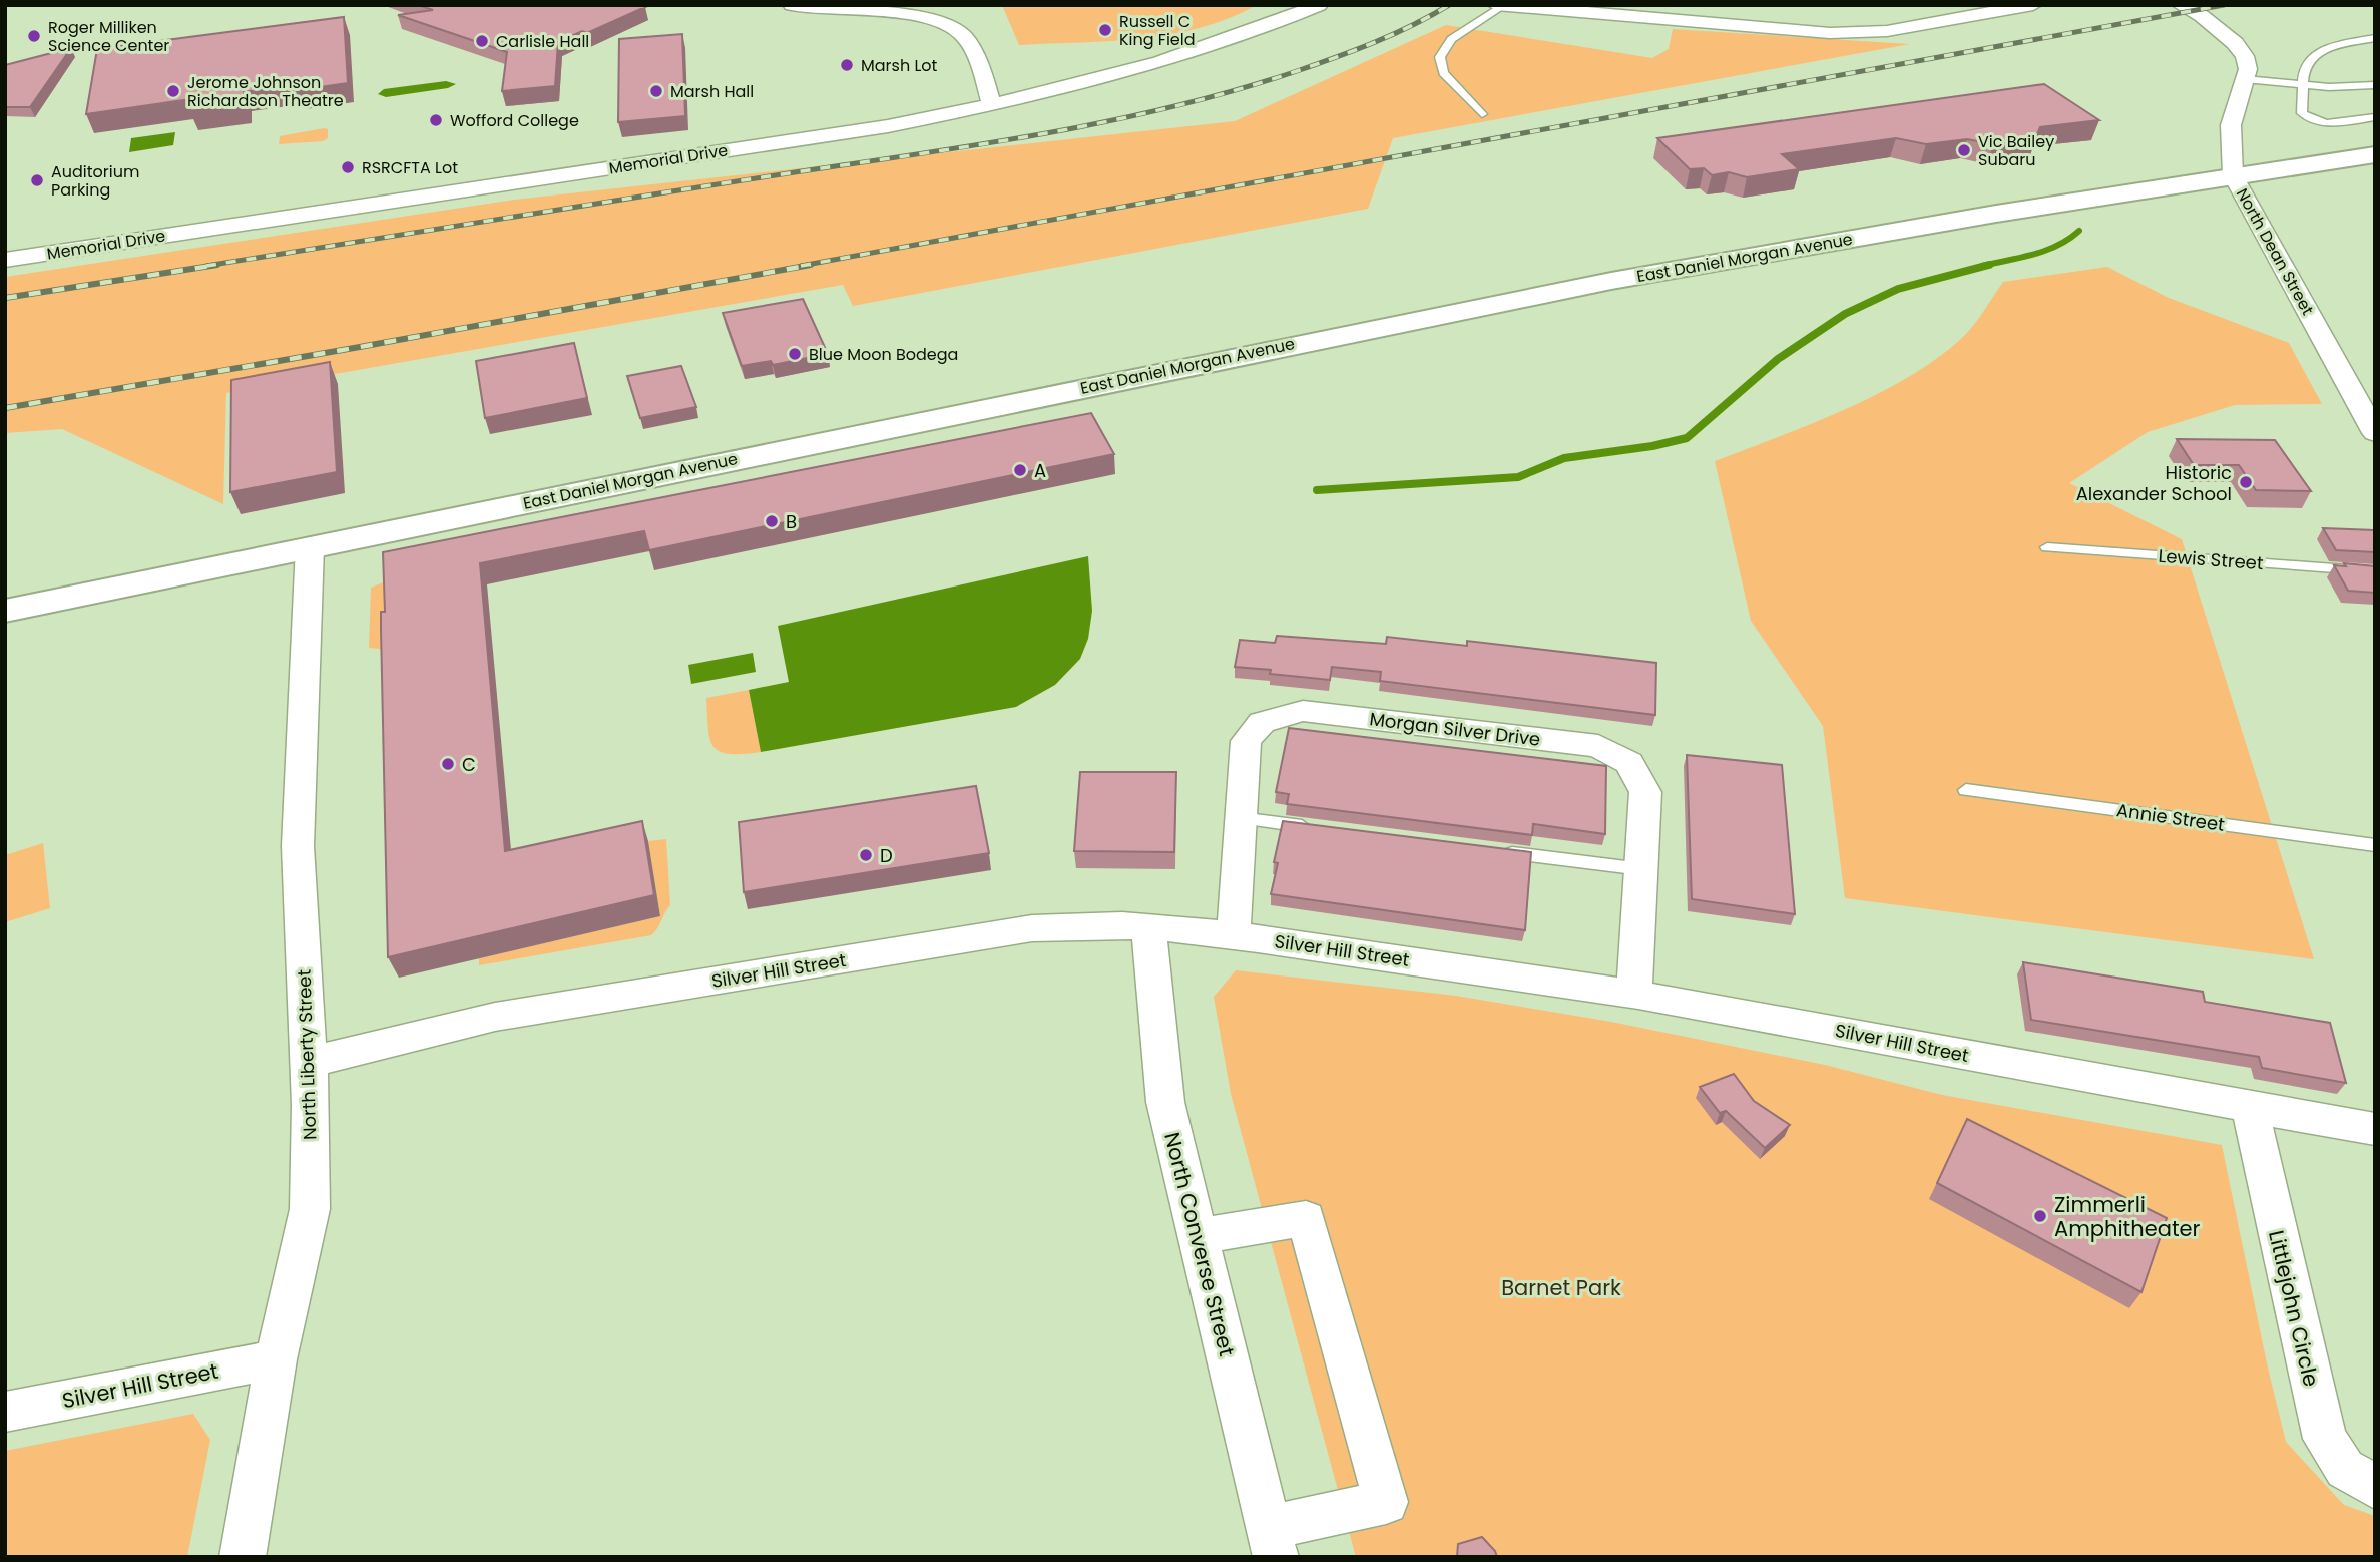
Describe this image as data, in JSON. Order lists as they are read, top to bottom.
{
  "streets": {
    "main road": ["East Daniel Morgan Avenue"],
    "street": [
      "Memorial Drive",
      "North Dean Street",
      "Morgan Silver Drive",
      "Silver Hill Street",
      "North Liberty Street",
      "North Converse Street",
      "Littlejohn Circle"
    ],
    "lane": ["Lewis Street", "Annie Street"]
  },
  "crossings": [
    ["North Dean Street", "East Daniel Morgan Avenue"],
    ["East Daniel Morgan Avenue", "North Liberty Street"],
    ["Morgan Silver Drive", "Silver Hill Street"],
    ["Silver Hill Street", "North Liberty Street"],
    ["Silver Hill Street", "North Converse Street"],
    ["Silver Hill Street", "Littlejohn Circle"]
  ],
  "parks": ["Barnet Park"],
  "places": [
    "Russell C King Field",
    "Roger Milliken Science Center",
    "Carlisle Hall",
    "Marsh Lot",
    "Jerome Johnson Richardson Theatre",
    "Marsh Hall",
    "Wofford College",
    "Vic Bailey Subaru",
    "RSRCFTA Lot",
    "Auditorium Parking",
    "Blue Moon Bodega",
    "A",
    "Historic Alexander School",
    "B",
    "C",
    "D",
    "Zimmerli Amphitheater"
  ]
}
